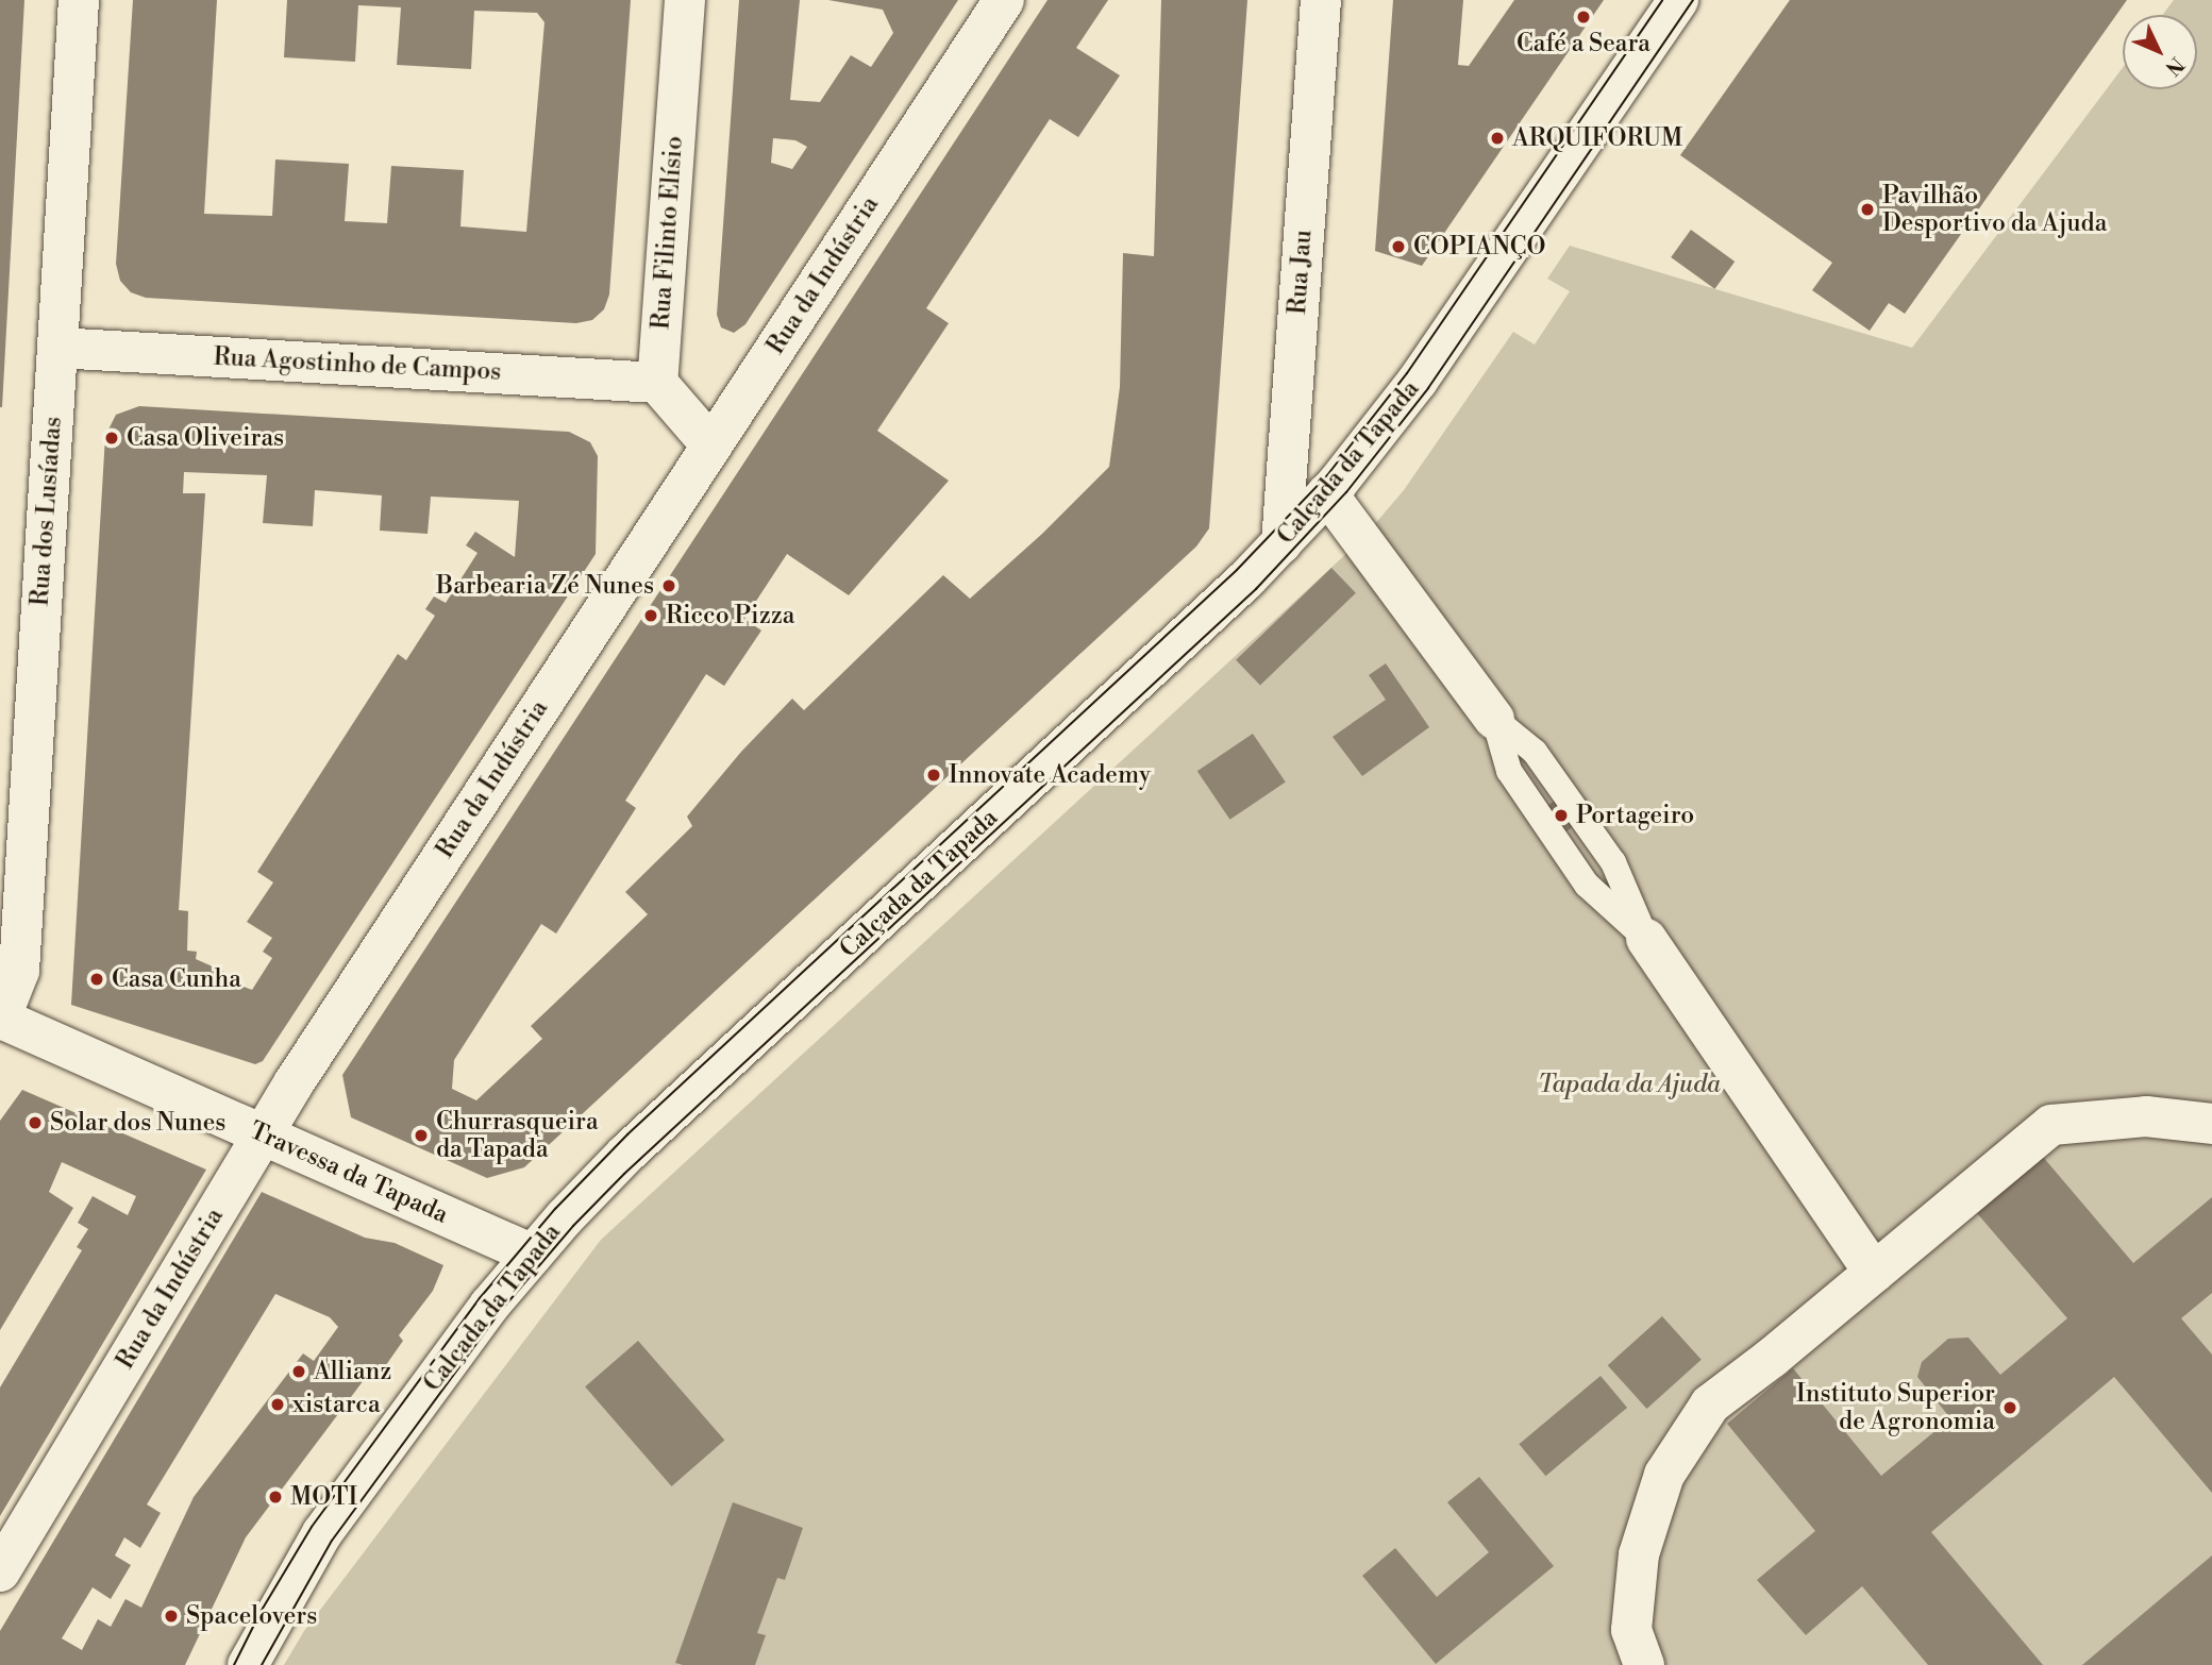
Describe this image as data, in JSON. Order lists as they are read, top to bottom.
{
  "streets": {
    "street": [
      "Rua Filinto Elísio",
      "Rua Jau",
      "Rua da Indústria",
      "Rua Agostinho de Campos",
      "Calçada da Tapada",
      "Rua dos Lusíadas",
      "Travessa da Tapada"
    ]
  },
  "crossings": [
    ["Rua Filinto Elísio", "Rua Agostinho de Campos"],
    ["Rua Jau", "Calçada da Tapada"],
    ["Rua da Indústria", "Travessa da Tapada"],
    ["Rua Agostinho de Campos", "Rua dos Lusíadas"],
    ["Calçada da Tapada", "Travessa da Tapada"],
    ["Rua dos Lusíadas", "Travessa da Tapada"]
  ],
  "parks": ["Tapada da Ajuda"],
  "places": [
    "Café a Seara",
    "ARQUIFORUM",
    "Pavilhão Desportivo da Ajuda",
    "COPIANÇO",
    "Casa Oliveiras",
    "Barbearia Zé Nunes",
    "Ricco Pizza",
    "Innovate Academy",
    "Portageiro",
    "Casa Cunha",
    "Solar dos Nunes",
    "Churrasqueira da Tapada",
    "Allianz",
    "xistarca",
    "Instituto Superior de Agronomia",
    "MOTI",
    "Spacelovers"
  ],
  "north": "bottom right"
}
